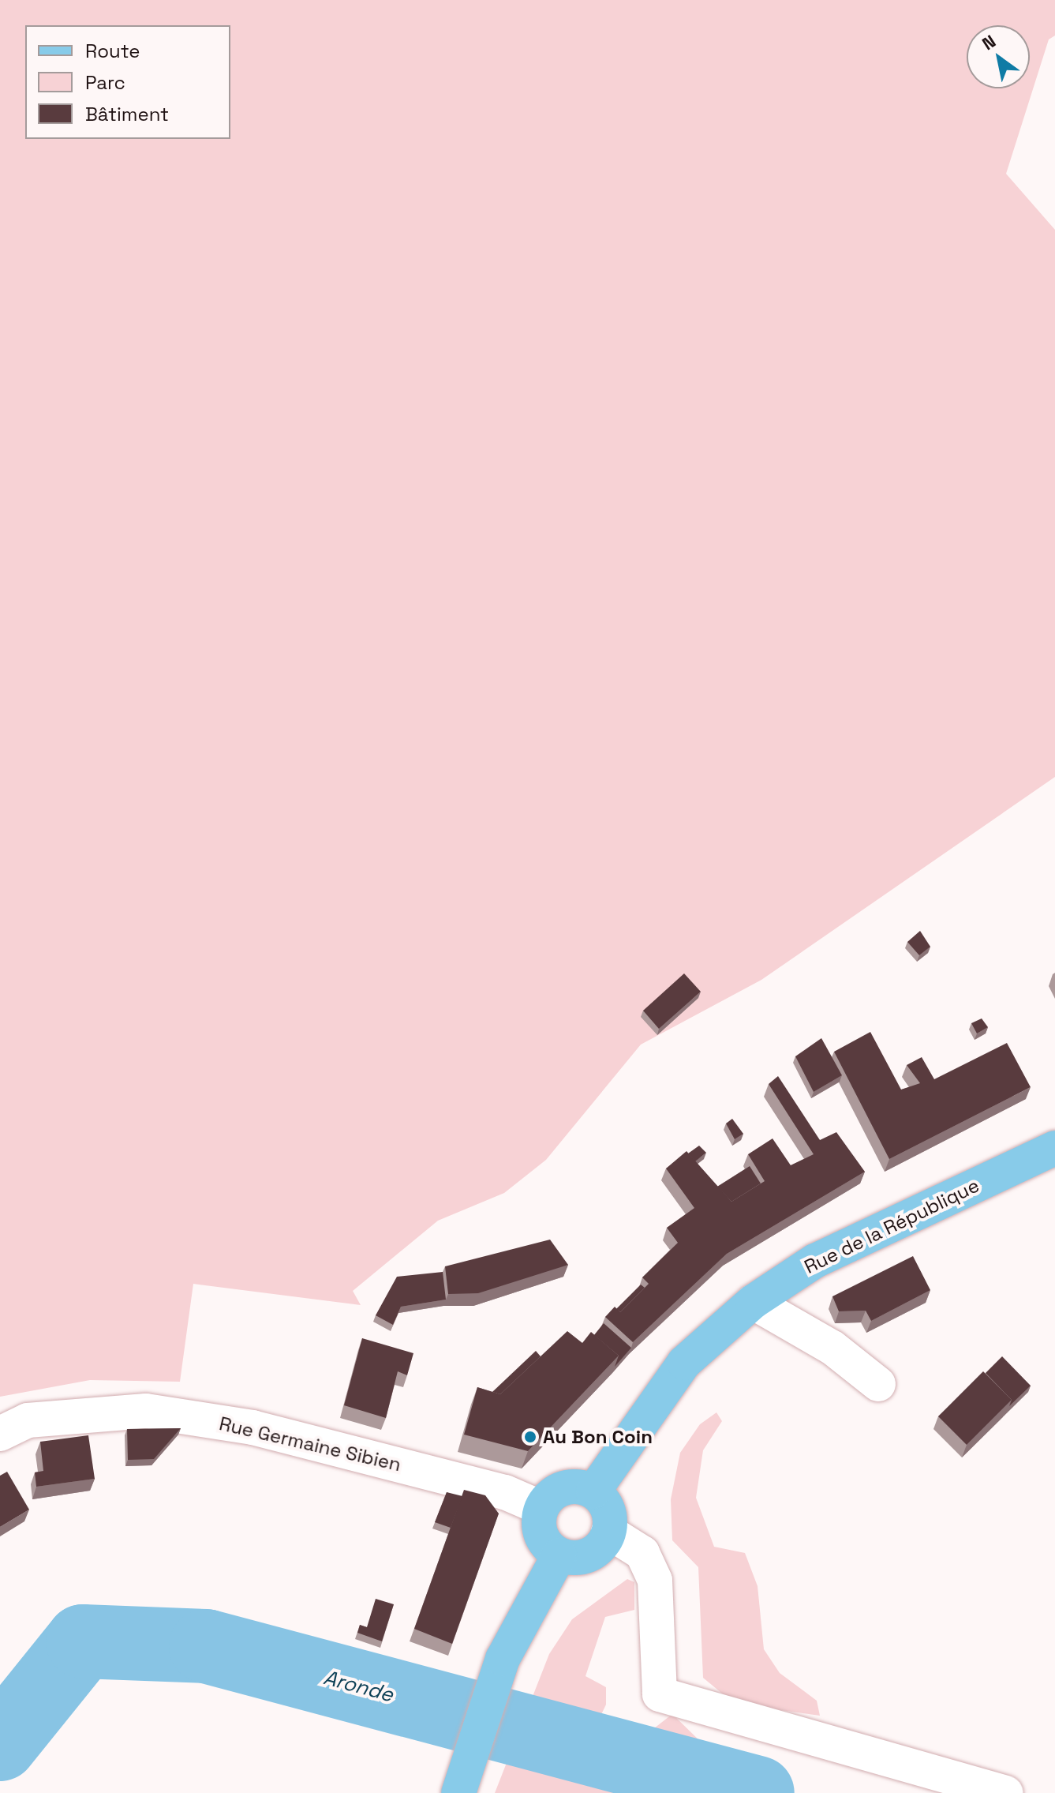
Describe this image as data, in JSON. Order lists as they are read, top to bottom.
{
  "streets": {
    "main road": ["Rue de la République"],
    "street": ["Rue Germaine Sibien"]
  },
  "crossings": [
    ["Rue de la République", "Rue Germaine Sibien"]
  ],
  "water": ["Aronde"],
  "places": ["Au Bon Coin"],
  "legend": ["Route", "Parc", "Bâtiment"],
  "north": "top left"
}
